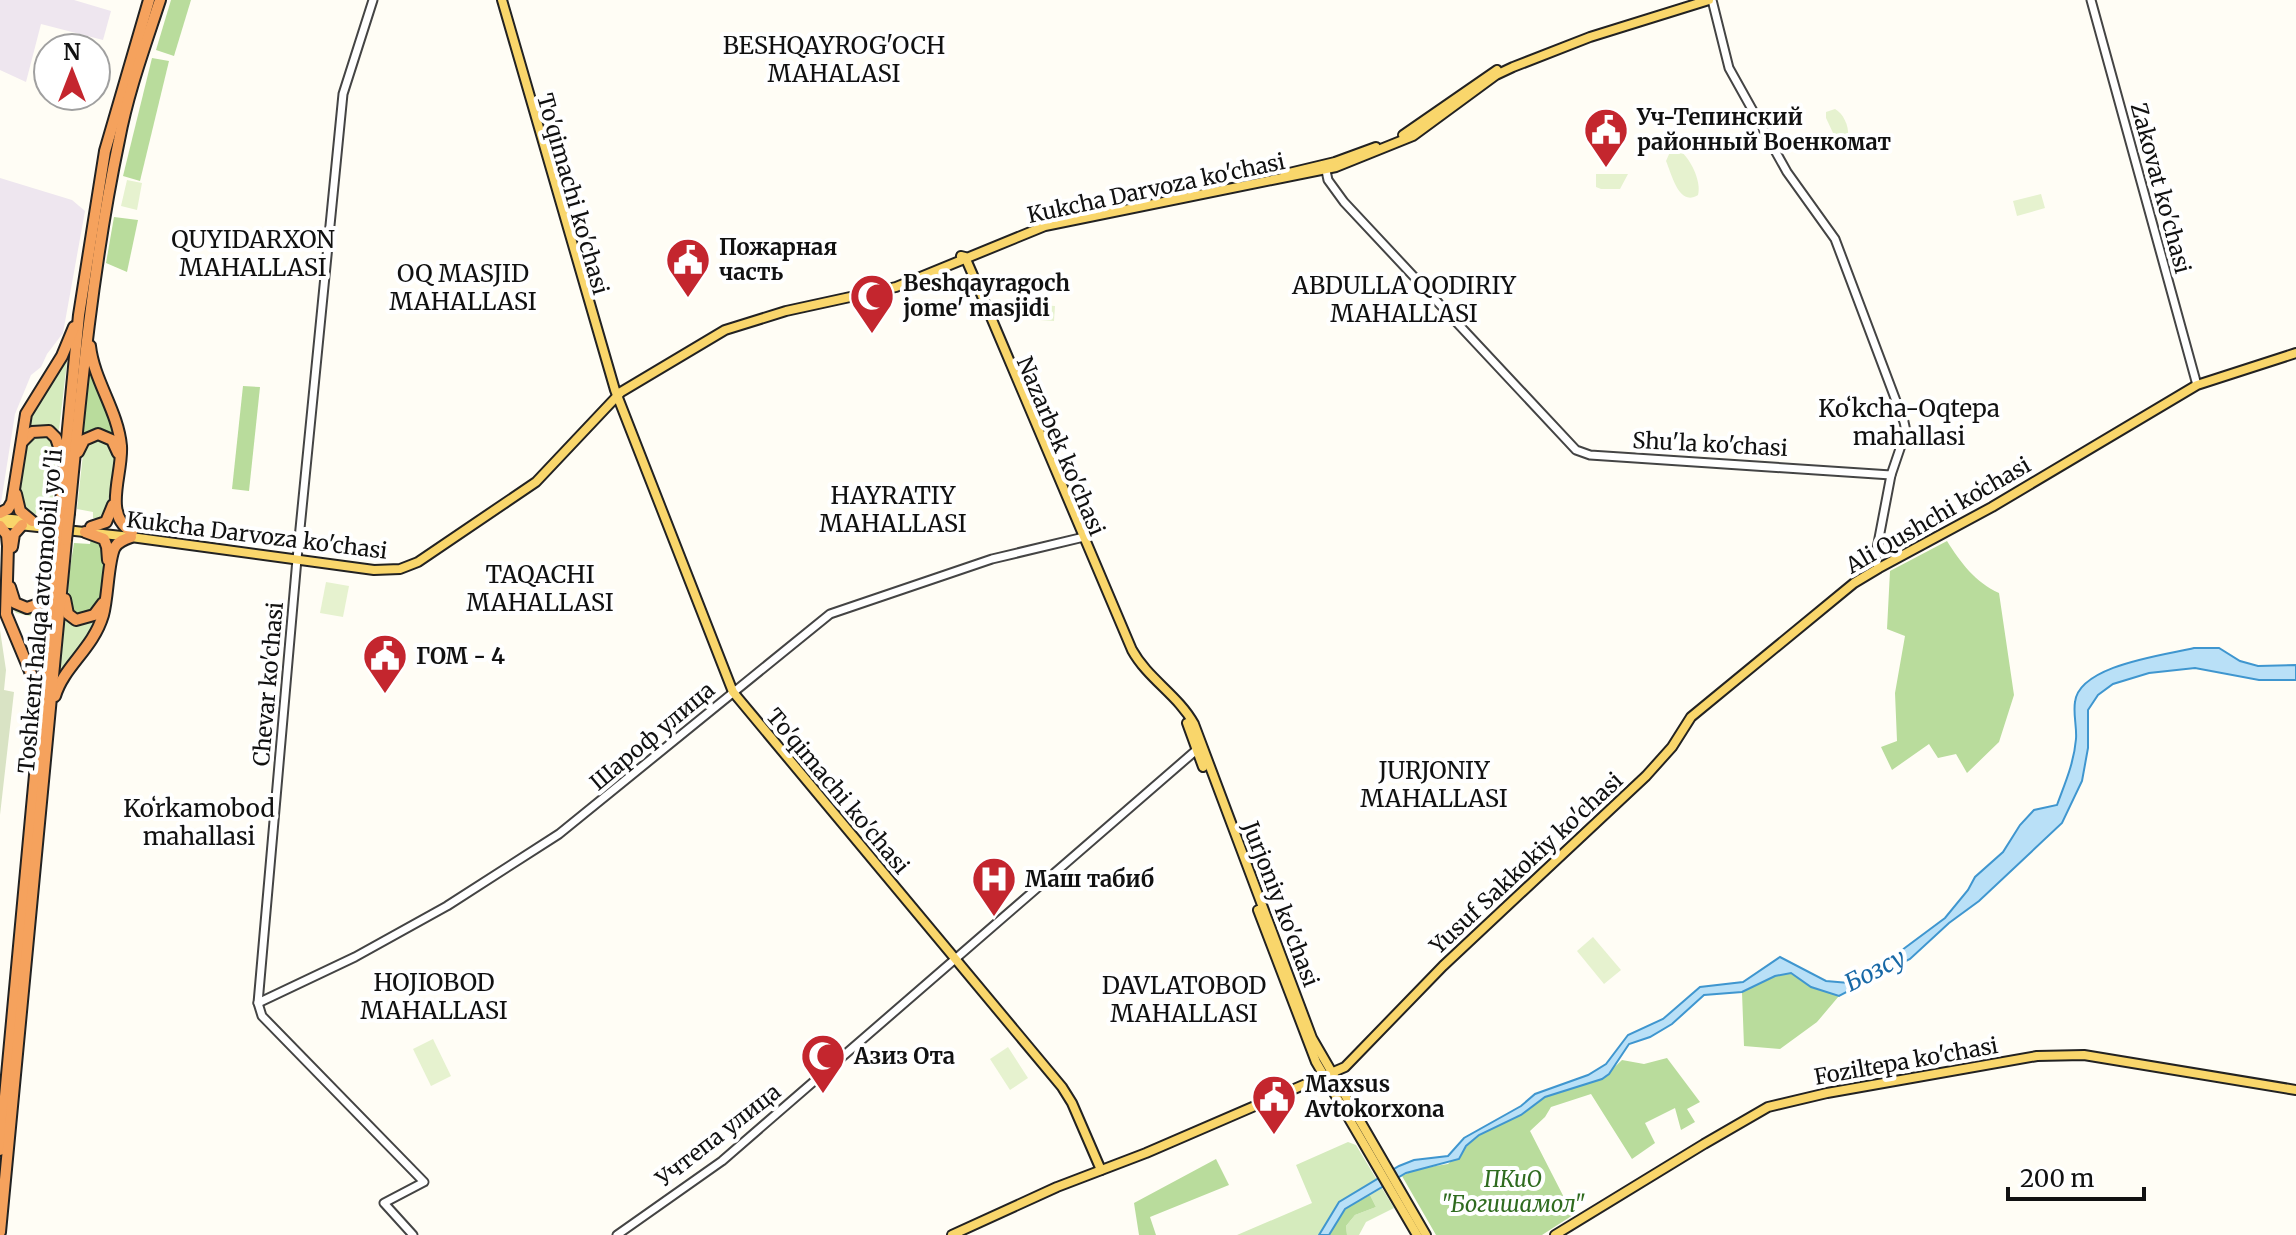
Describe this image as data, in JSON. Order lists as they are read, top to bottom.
{
  "streets": {
    "highway": ["Toshkent halqa avtomobil yo'li"],
    "main road": [
      "Kukcha Darvoza ko'chasi",
      "To'qimachi ko'chasi",
      "Nazarbek ko'chasi",
      "Ali Qushchi koʻchasi",
      "Yusuf Sakkokiy ko'chasi",
      "Jurjoniy ko'chasi",
      "Foziltepa ko'chasi"
    ],
    "street": [
      "Zakovat ko'chasi",
      "Shu'la ko'chasi",
      "Chevar ko'chasi",
      "Шароф улица",
      "Учтепа улица"
    ]
  },
  "crossings": [
    ["Kukcha Darvoza ko'chasi", "To'qimachi ko'chasi"],
    ["Kukcha Darvoza ko'chasi", "Shu'la ko'chasi"],
    ["Kukcha Darvoza ko'chasi", "Nazarbek ko'chasi"],
    ["Kukcha Darvoza ko'chasi", "Chevar ko'chasi"],
    ["Zakovat ko'chasi", "Ali Qushchi koʻchasi"],
    ["To'qimachi ko'chasi", "Шароф улица"],
    ["To'qimachi ko'chasi", "Yusuf Sakkokiy ko'chasi"],
    ["To'qimachi ko'chasi", "Учтепа улица"],
    ["Nazarbek ko'chasi", "Шароф улица"],
    ["Nazarbek ko'chasi", "Jurjoniy ko'chasi"],
    ["Ali Qushchi koʻchasi", "Yusuf Sakkokiy ko'chasi"],
    ["Chevar ko'chasi", "Шароф улица"],
    ["Yusuf Sakkokiy ko'chasi", "Jurjoniy ko'chasi"],
    ["Jurjoniy ko'chasi", "Учтепа улица"]
  ],
  "districts": [
    "BESHQAYROG'OCH MAHALASI",
    "QUYIDARXON MAHALLASI",
    "OQ MASJID MAHALLASI",
    "ABDULLA QODIRIY MAHALLASI",
    "Koʻkcha-Oqtepa mahallasi",
    "HAYRATIY MAHALLASI",
    "TAQACHI MAHALLASI",
    "JURJONIY MAHALLASI",
    "Koʻrkamobod mahallasi",
    "HOJIOBOD MAHALLASI",
    "DAVLATOBOD MAHALLASI"
  ],
  "water": ["Бозсу"],
  "parks": ["ПКиО \"Богишамол\""],
  "places": {
    "public building": [
      "Уч-Тепинский районный Военкомат",
      "Пожарная часть",
      "ГОМ - 4",
      "Maxsus Avtokorxona"
    ],
    "mosque": ["Beshqayragoch jome' masjidi", "Азиз Ота"],
    "hospital": ["Маш табиб"]
  },
  "scale_bar": "200 m",
  "north": "top"
}
